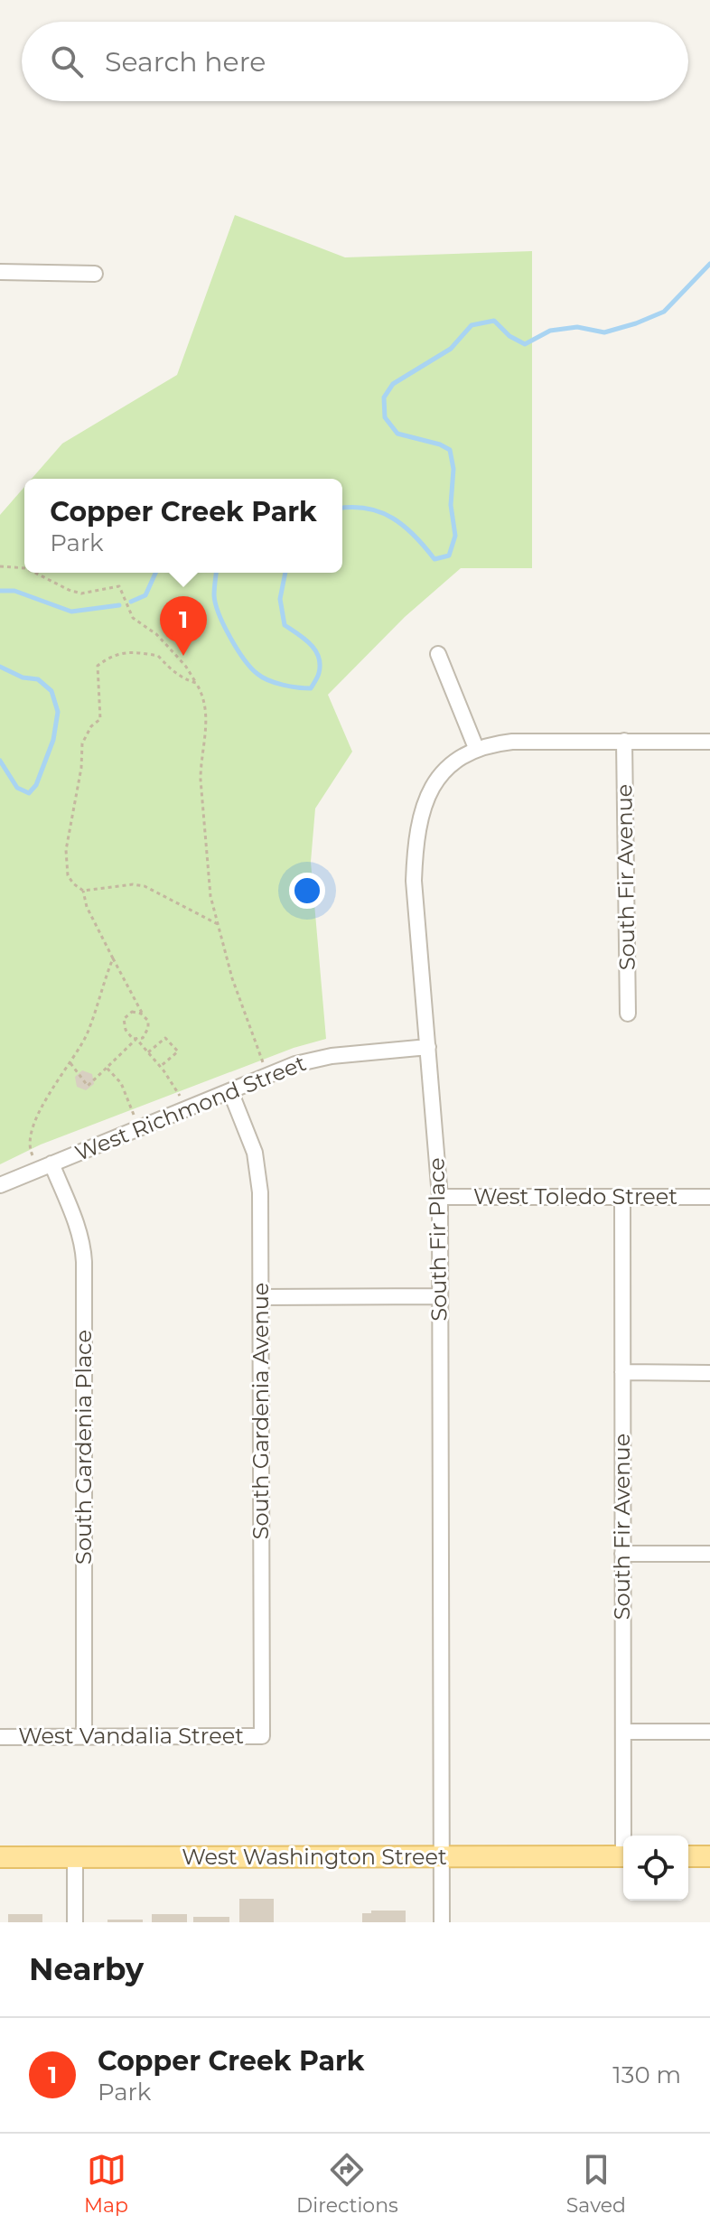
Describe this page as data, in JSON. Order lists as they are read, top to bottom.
{
  "streets": {
    "main road": ["West Washington Street"],
    "street": [
      "South Fir Avenue",
      "West Richmond Street",
      "West Toledo Street",
      "South Fir Place",
      "South Gardenia Avenue",
      "South Gardenia Place",
      "West Vandalia Street"
    ]
  },
  "crossings": [
    ["South Fir Avenue", "West Toledo Street"],
    ["West Richmond Street", "South Fir Place"],
    ["West Richmond Street", "South Gardenia Avenue"],
    ["West Richmond Street", "South Gardenia Place"],
    ["West Toledo Street", "South Fir Place"],
    ["South Fir Place", "West Washington Street"],
    ["South Gardenia Avenue", "West Vandalia Street"],
    ["South Gardenia Place", "West Vandalia Street"]
  ],
  "page": {
    "search": "Search here",
    "popup": ["Copper Creek Park", "Park"],
    "pins": "1",
    "heading": "Nearby",
    "list": [
      {
        "mark": "1",
        "name": "Copper Creek Park",
        "note": "Park",
        "value": "130 m"
      }
    ],
    "nav": ["Map", "Directions", "Saved"]
  }
}
